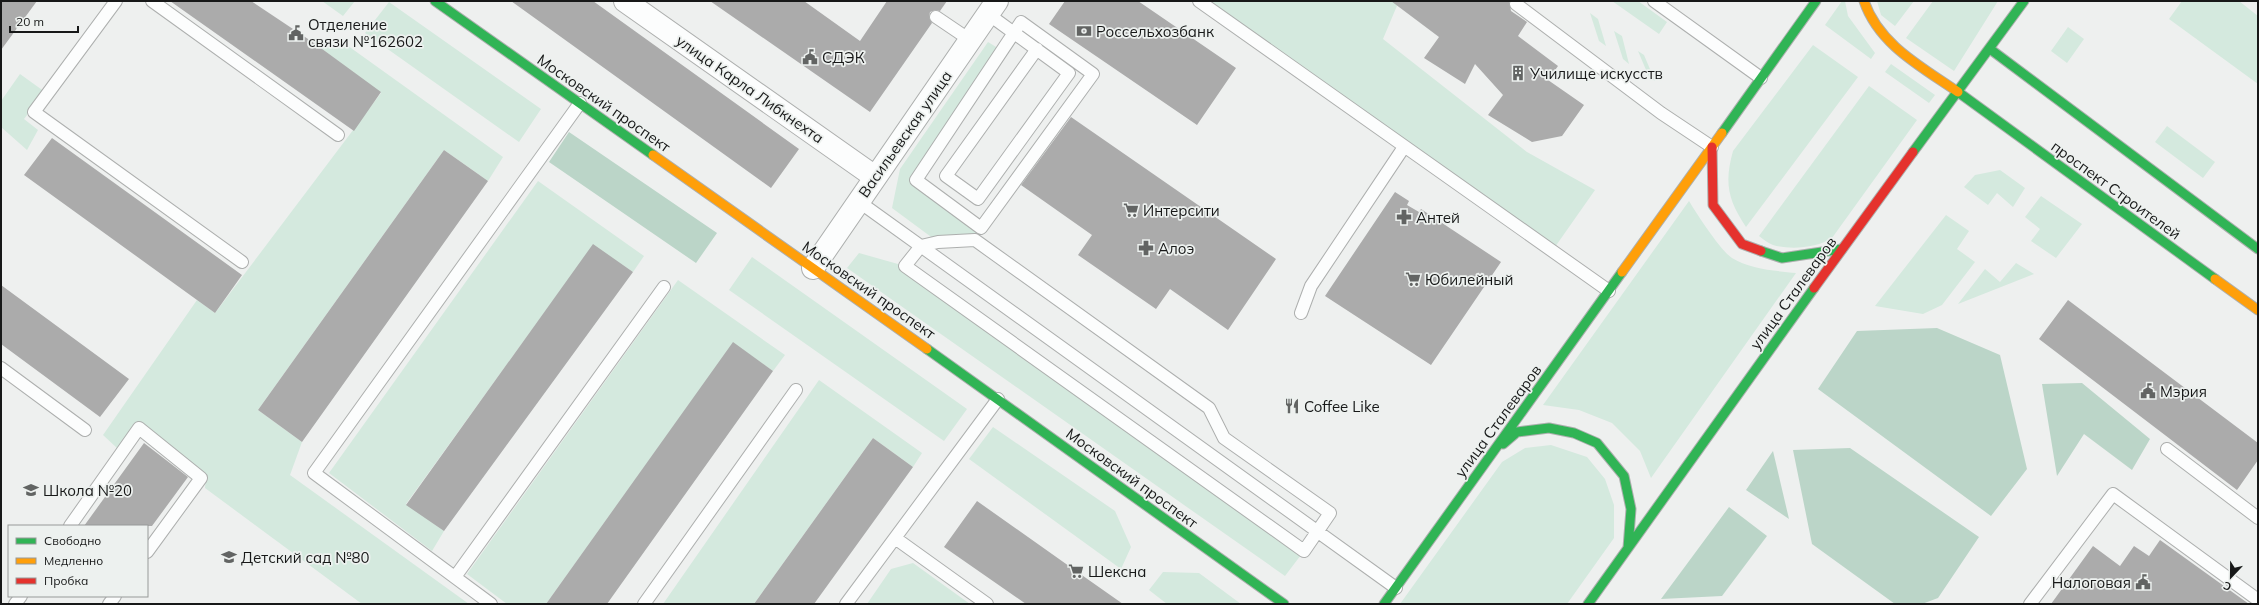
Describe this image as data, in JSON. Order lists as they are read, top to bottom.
{
  "streets": {
    "main road": ["Московский проспект", "проспект Строителей", "улица Сталеваров"],
    "street": ["улица Карла Либкнехта", "Васильевская улица"]
  },
  "crossings": [
    ["улица Карла Либкнехта", "Васильевская улица"],
    ["Московский проспект", "Васильевская улица"],
    ["проспект Строителей", "улица Сталеваров"]
  ],
  "places": {
    "bank": ["Россельхозбанк"],
    "public building": [
      "Отделение связи №162602",
      "СДЭК",
      "Мэрия",
      "Налоговая"
    ],
    "building": ["Училище искусств"],
    "supermarket": ["Интерсити", "Юбилейный", "Шексна"],
    "pharmacy": ["Антей", "Алоэ"],
    "restaurant": ["Coffee Like"],
    "school or university": ["Школа №20", "Детский сад №80"]
  },
  "legend": ["Свободно", "Медленно", "Пробка"],
  "scale_bar": "20 m",
  "north": "bottom"
}
